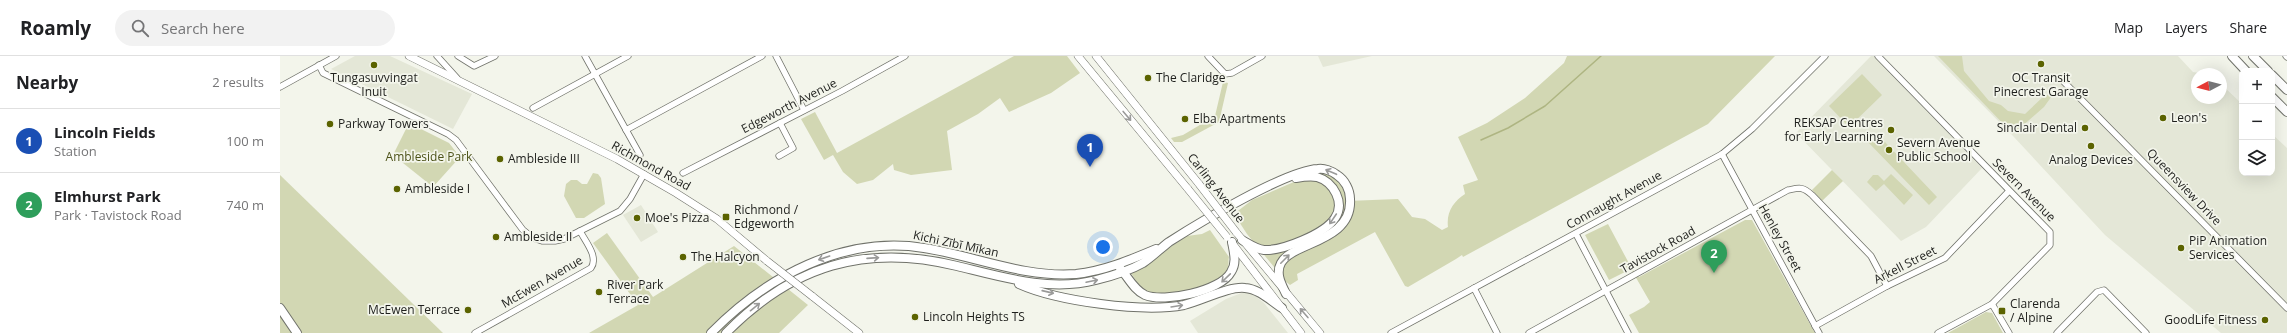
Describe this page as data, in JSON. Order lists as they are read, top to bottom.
{
  "streets": {
    "highway": ["Kichi Zībī Mīkan"],
    "main road": ["Richmond Road", "Carling Avenue"],
    "street": [
      "Edgeworth Avenue",
      "Queensview Drive",
      "Severn Avenue",
      "Connaught Avenue",
      "Henley Street",
      "Tavistock Road",
      "Arkell Street",
      "McEwen Avenue"
    ]
  },
  "crossings": [
    ["Carling Avenue", "Kichi Zībī Mīkan"],
    ["Severn Avenue", "Arkell Street"],
    ["Connaught Avenue", "Henley Street"],
    ["Henley Street", "Tavistock Road"],
    ["Henley Street", "Arkell Street"],
    ["Tavistock Road", "Arkell Street"]
  ],
  "parks": ["Ambleside Park"],
  "places": {
    "other": [
      "OC Transit Pinecrest Garage",
      "Tungasuvvingat Inuit",
      "The Claridge",
      "Leon's",
      "Elba Apartments",
      "Parkway Towers",
      "Sinclair Dental",
      "REKSAP Centres for Early Learning",
      "Analog Devices",
      "Severn Avenue Public School",
      "Ambleside III",
      "Ambleside I",
      "Moe's Pizza",
      "Ambleside II",
      "PiP Animation Services",
      "The Halcyon",
      "River Park Terrace",
      "McEwen Terrace",
      "Lincoln Heights TS",
      "GoodLife Fitness"
    ],
    "transit": ["Richmond / Edgeworth", "Clarenda / Alpine"]
  },
  "north": "left",
  "page": {
    "header": "Roamly",
    "search": "Search here",
    "nav": ["Map", "Layers", "Share"],
    "heading": ["Nearby", "2 results"],
    "map_buttons": ["+", "−"],
    "list": [
      {
        "mark": "1",
        "name": "Lincoln Fields",
        "note": "Station",
        "value": "100 m"
      },
      {
        "mark": "2",
        "name": "Elmhurst Park",
        "note": "Park · Tavistock Road",
        "value": "740 m"
      }
    ],
    "pins": ["1", "2"]
  }
}
